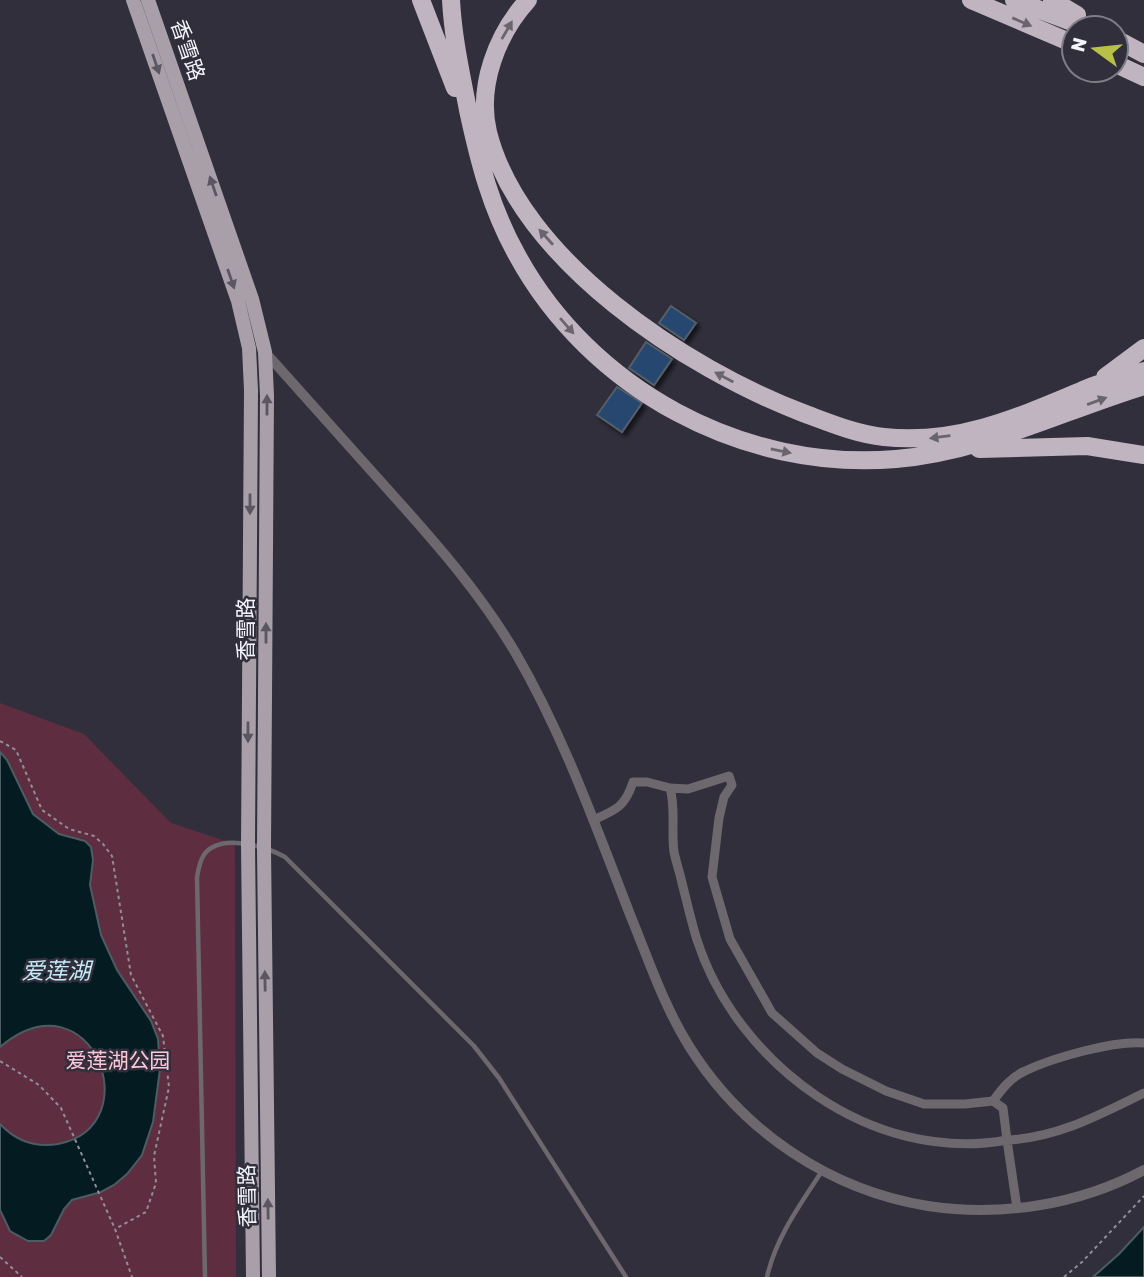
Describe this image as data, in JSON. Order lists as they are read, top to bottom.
{
  "streets": {
    "main road": ["香雪路"]
  },
  "water": ["爱莲湖"],
  "parks": ["爱莲湖公园"],
  "north": "left"
}
